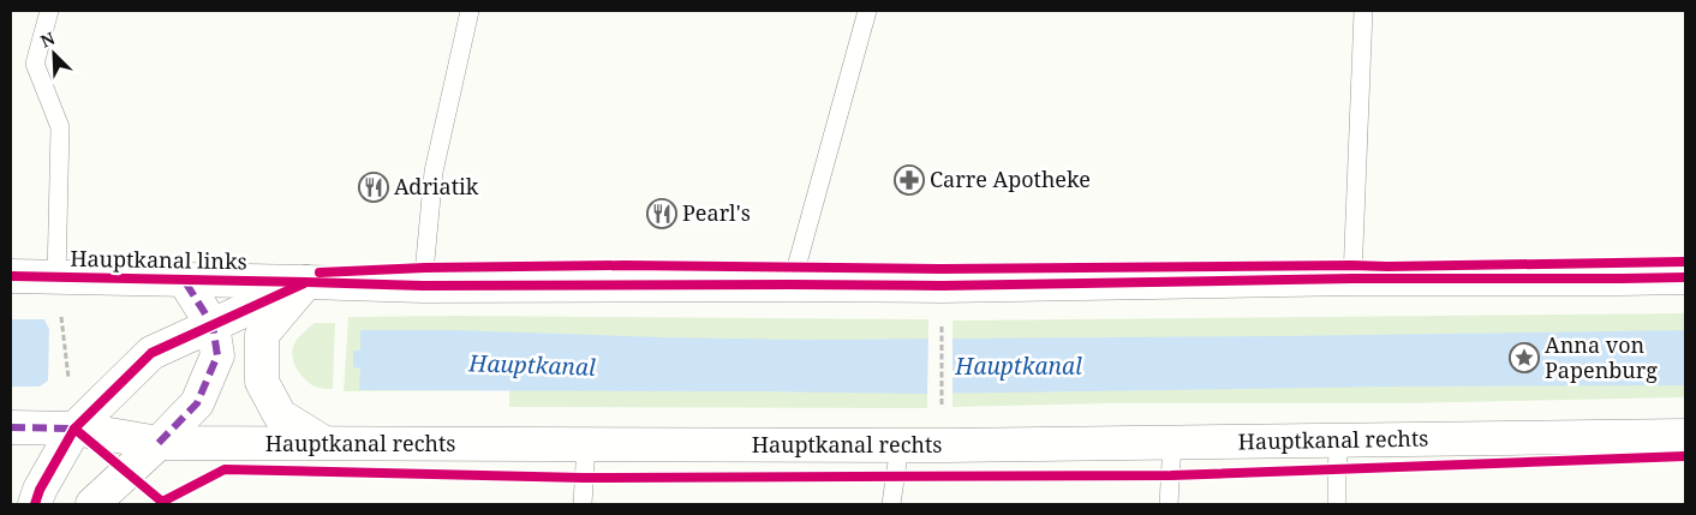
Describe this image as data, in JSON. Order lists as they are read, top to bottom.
{
  "streets": {
    "street": ["Hauptkanal links", "Hauptkanal rechts"]
  },
  "crossings": [
    ["Hauptkanal links", "Hauptkanal rechts"]
  ],
  "water": ["Hauptkanal"],
  "places": {
    "pharmacy": ["Carre Apotheke"],
    "restaurant": ["Adriatik", "Pearl's"],
    "place": ["Anna von Papenburg"]
  },
  "north": "top left"
}
